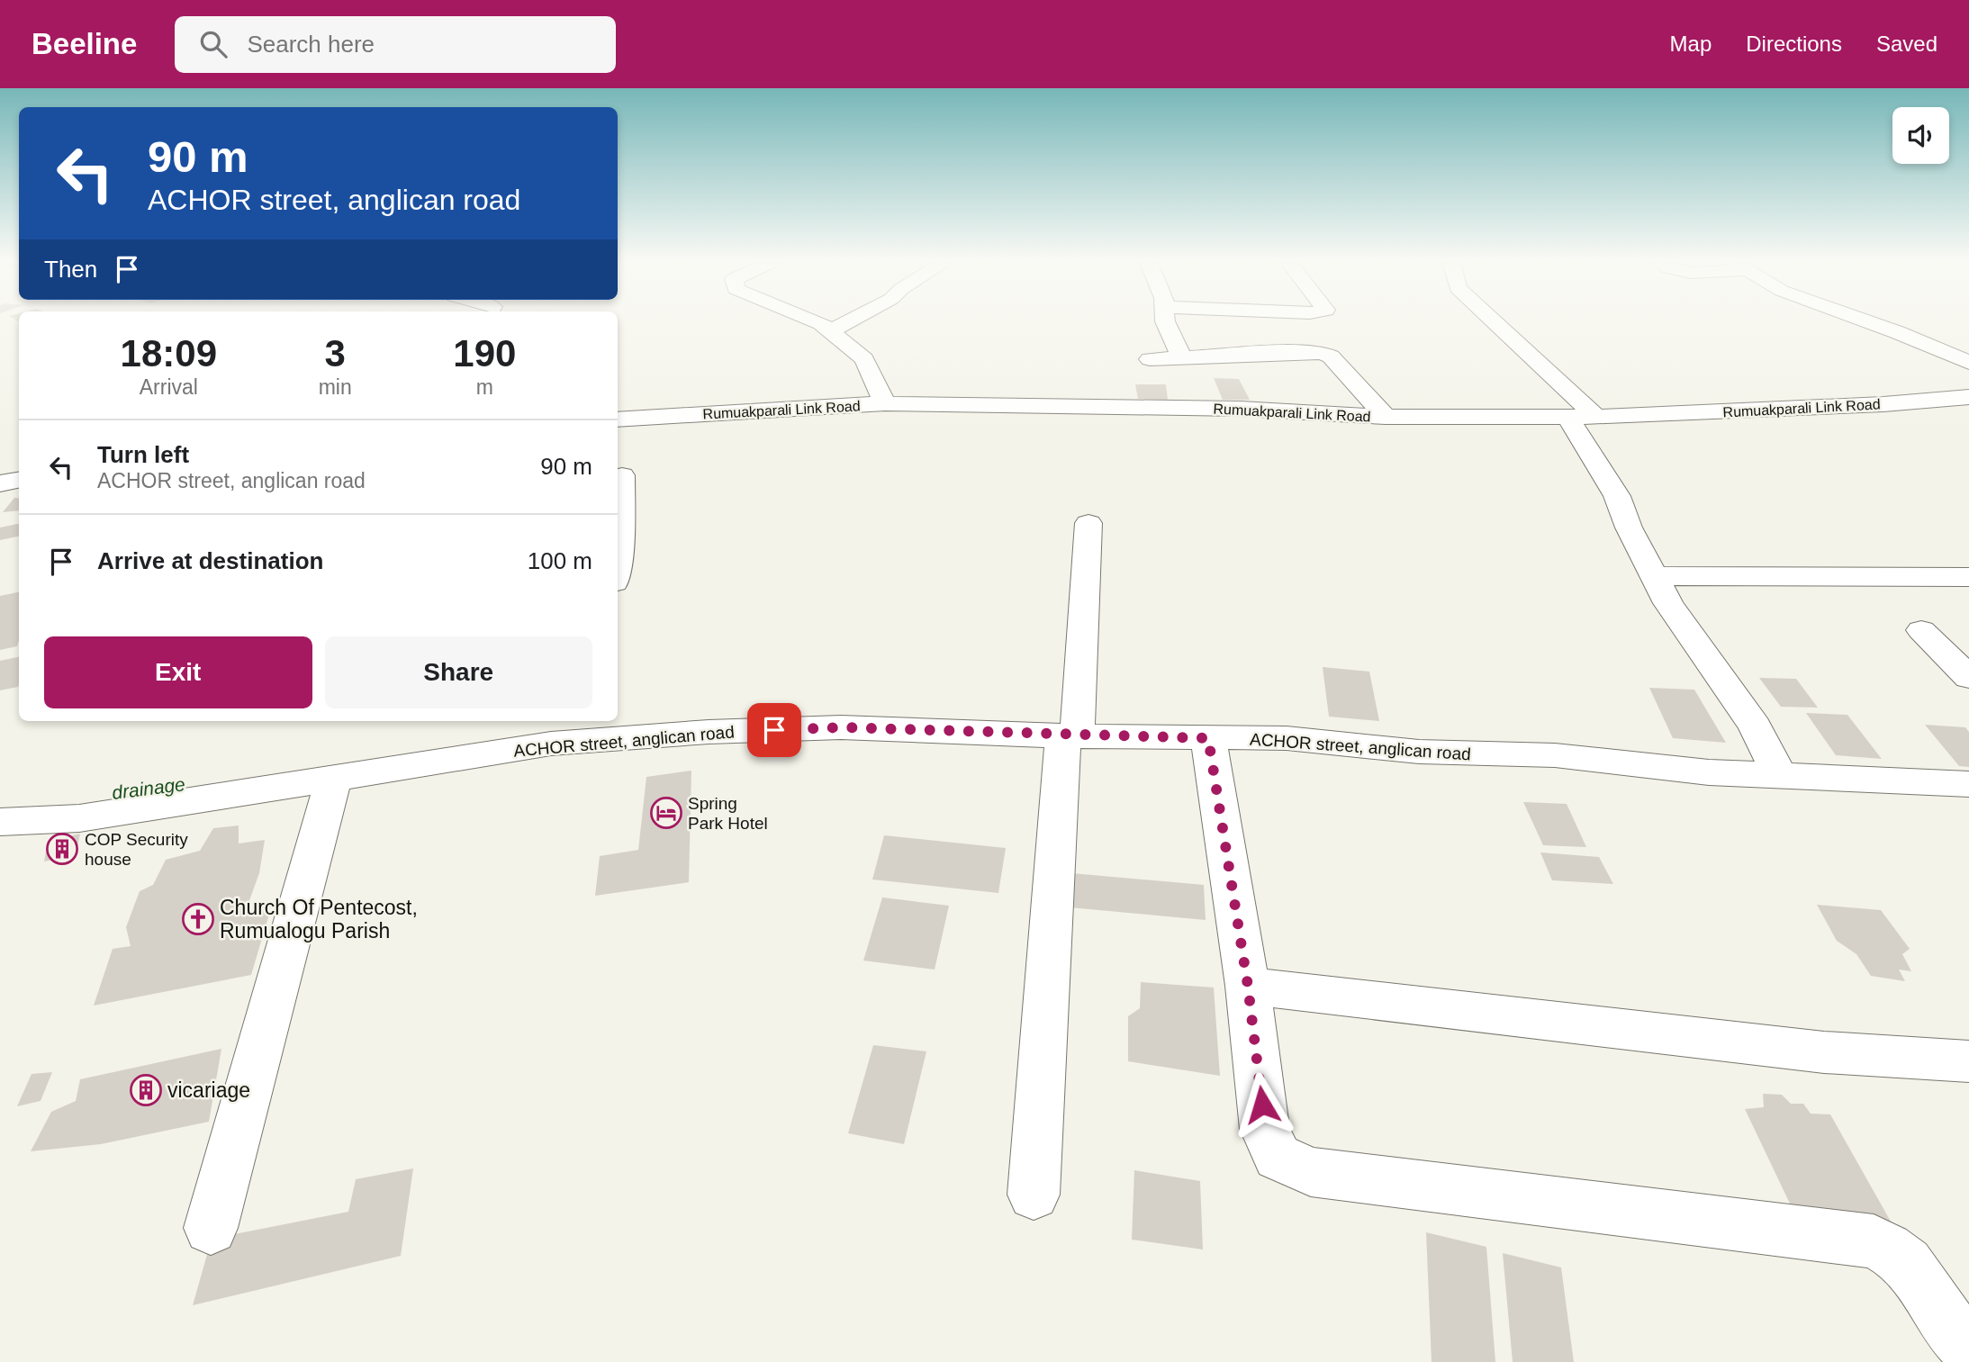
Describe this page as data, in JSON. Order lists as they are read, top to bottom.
{
  "streets": {
    "street": ["Rumuakparali Link Road", "ACHOR street, anglican road"]
  },
  "water": ["drainage"],
  "places": {
    "hotel": ["Spring Park Hotel"],
    "building": ["COP Security house", "vicariage"],
    "church": ["Church Of Pentecost, Rumualogu Parish"]
  },
  "page": {
    "header": "Beeline",
    "search": "Search here",
    "nav": ["Map", "Directions", "Saved"],
    "turn": ["90 m", "ACHOR street, anglican road"],
    "then": "Then",
    "eta": [
      "18:09",
      "Arrival",
      "3",
      "min",
      "190",
      "m"
    ],
    "list": [
      {
        "name": "Turn left",
        "note": "ACHOR street, anglican road",
        "value": "90 m"
      },
      {
        "name": "Arrive at destination",
        "value": "100 m"
      }
    ],
    "buttons": ["Exit", "Share"]
  }
}
